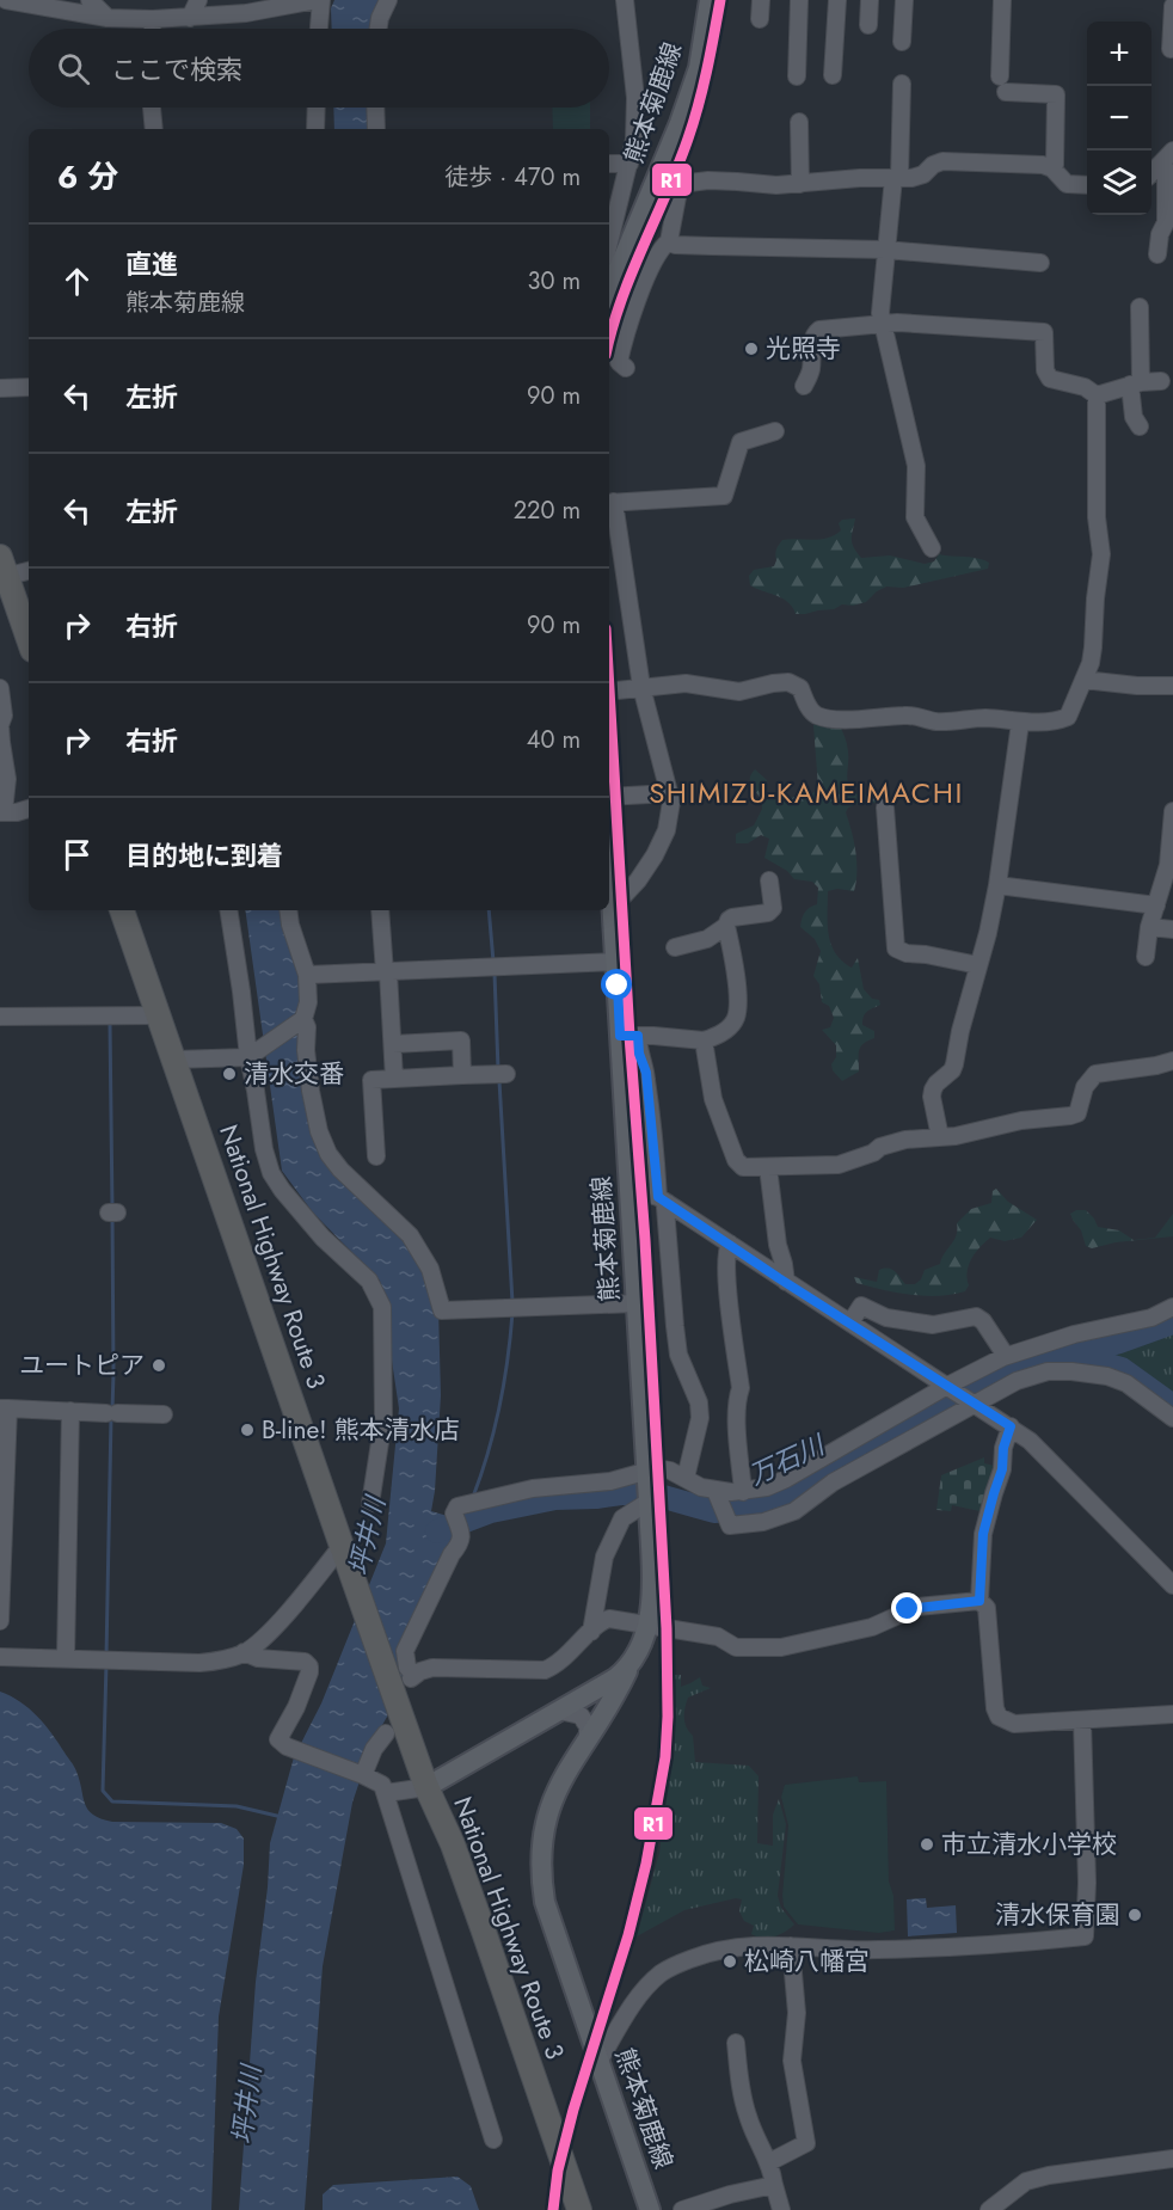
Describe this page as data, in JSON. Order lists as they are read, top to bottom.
{
  "streets": {
    "highway": ["National Highway Route 3"],
    "main road": ["熊本菊鹿線"]
  },
  "districts": ["SHIMIZU-KAMEIMACHI"],
  "water": ["万石川", "坪井川"],
  "places": [
    "光照寺",
    "清水交番",
    "ユートピア",
    "B-line! 熊本清水店",
    "市立清水小学校",
    "清水保育園",
    "松崎八幡宮"
  ],
  "lines": ["transit line R1"],
  "page": {
    "map_buttons": ["+", "−"],
    "search": "ここで検索",
    "heading": ["6 分", "徒歩 · 470 m"],
    "list": [
      ["直進", "熊本菊鹿線", "30 m"],
      ["左折", "90 m"],
      ["左折", "220 m"],
      ["右折", "90 m"],
      ["右折", "40 m"],
      "目的地に到着"
    ]
  }
}
